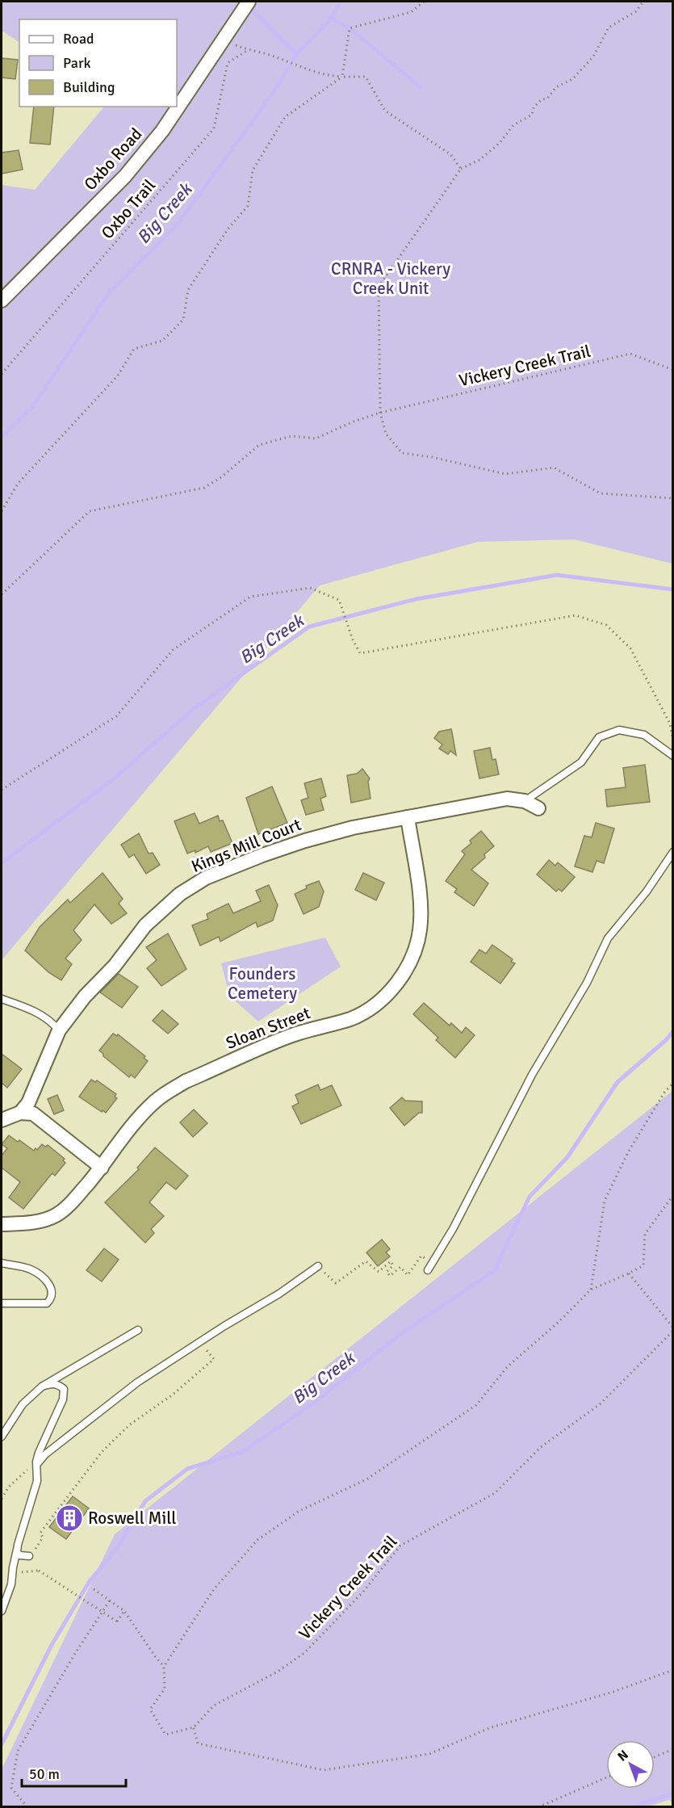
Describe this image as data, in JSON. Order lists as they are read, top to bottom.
{
  "streets": {
    "street": ["Oxbo Road", "Kings Mill Court", "Sloan Street"],
    "path": ["Oxbo Trail", "Vickery Creek Trail"]
  },
  "crossings": [
    ["Kings Mill Court", "Sloan Street"]
  ],
  "water": ["Big Creek"],
  "parks": ["CRNRA - Vickery Creek Unit", "Founders Cemetery"],
  "places": {
    "building": ["Roswell Mill"]
  },
  "legend": ["Road", "Park", "Building"],
  "scale_bar": "50 m",
  "north": "top left"
}
